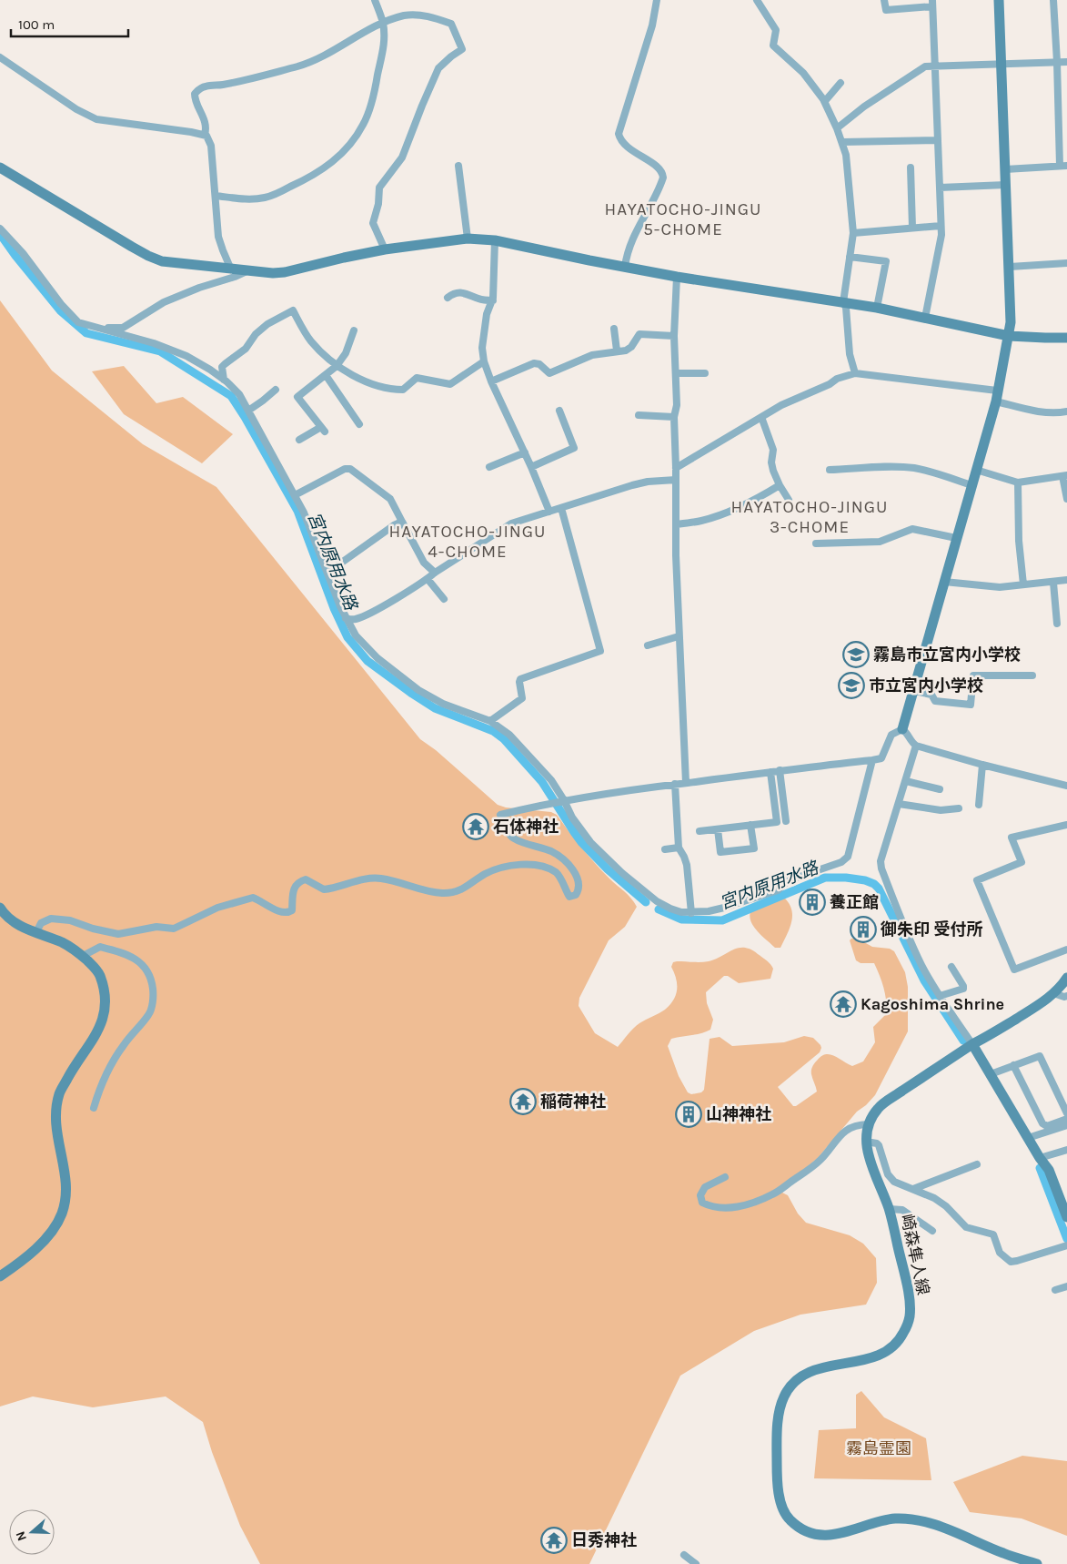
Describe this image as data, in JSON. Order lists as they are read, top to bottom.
{
  "streets": {
    "street": ["崎森隼人線"]
  },
  "districts": ["HAYATOCHO-JINGU 5-CHOME", "HAYATOCHO-JINGU 3-CHOME", "HAYATOCHO-JINGU 4-CHOME"],
  "water": ["宮内原用水路"],
  "parks": ["霧島霊園"],
  "places": {
    "school or university": ["霧島市立宮内小学校", "市立宮内小学校"],
    "temple": [
      "石体神社",
      "Kagoshima Shrine",
      "稲荷神社",
      "日秀神社"
    ],
    "building": ["養正館", "御朱印 受付所", "山神神社"]
  },
  "scale_bar": "100 m",
  "north": "left"
}
